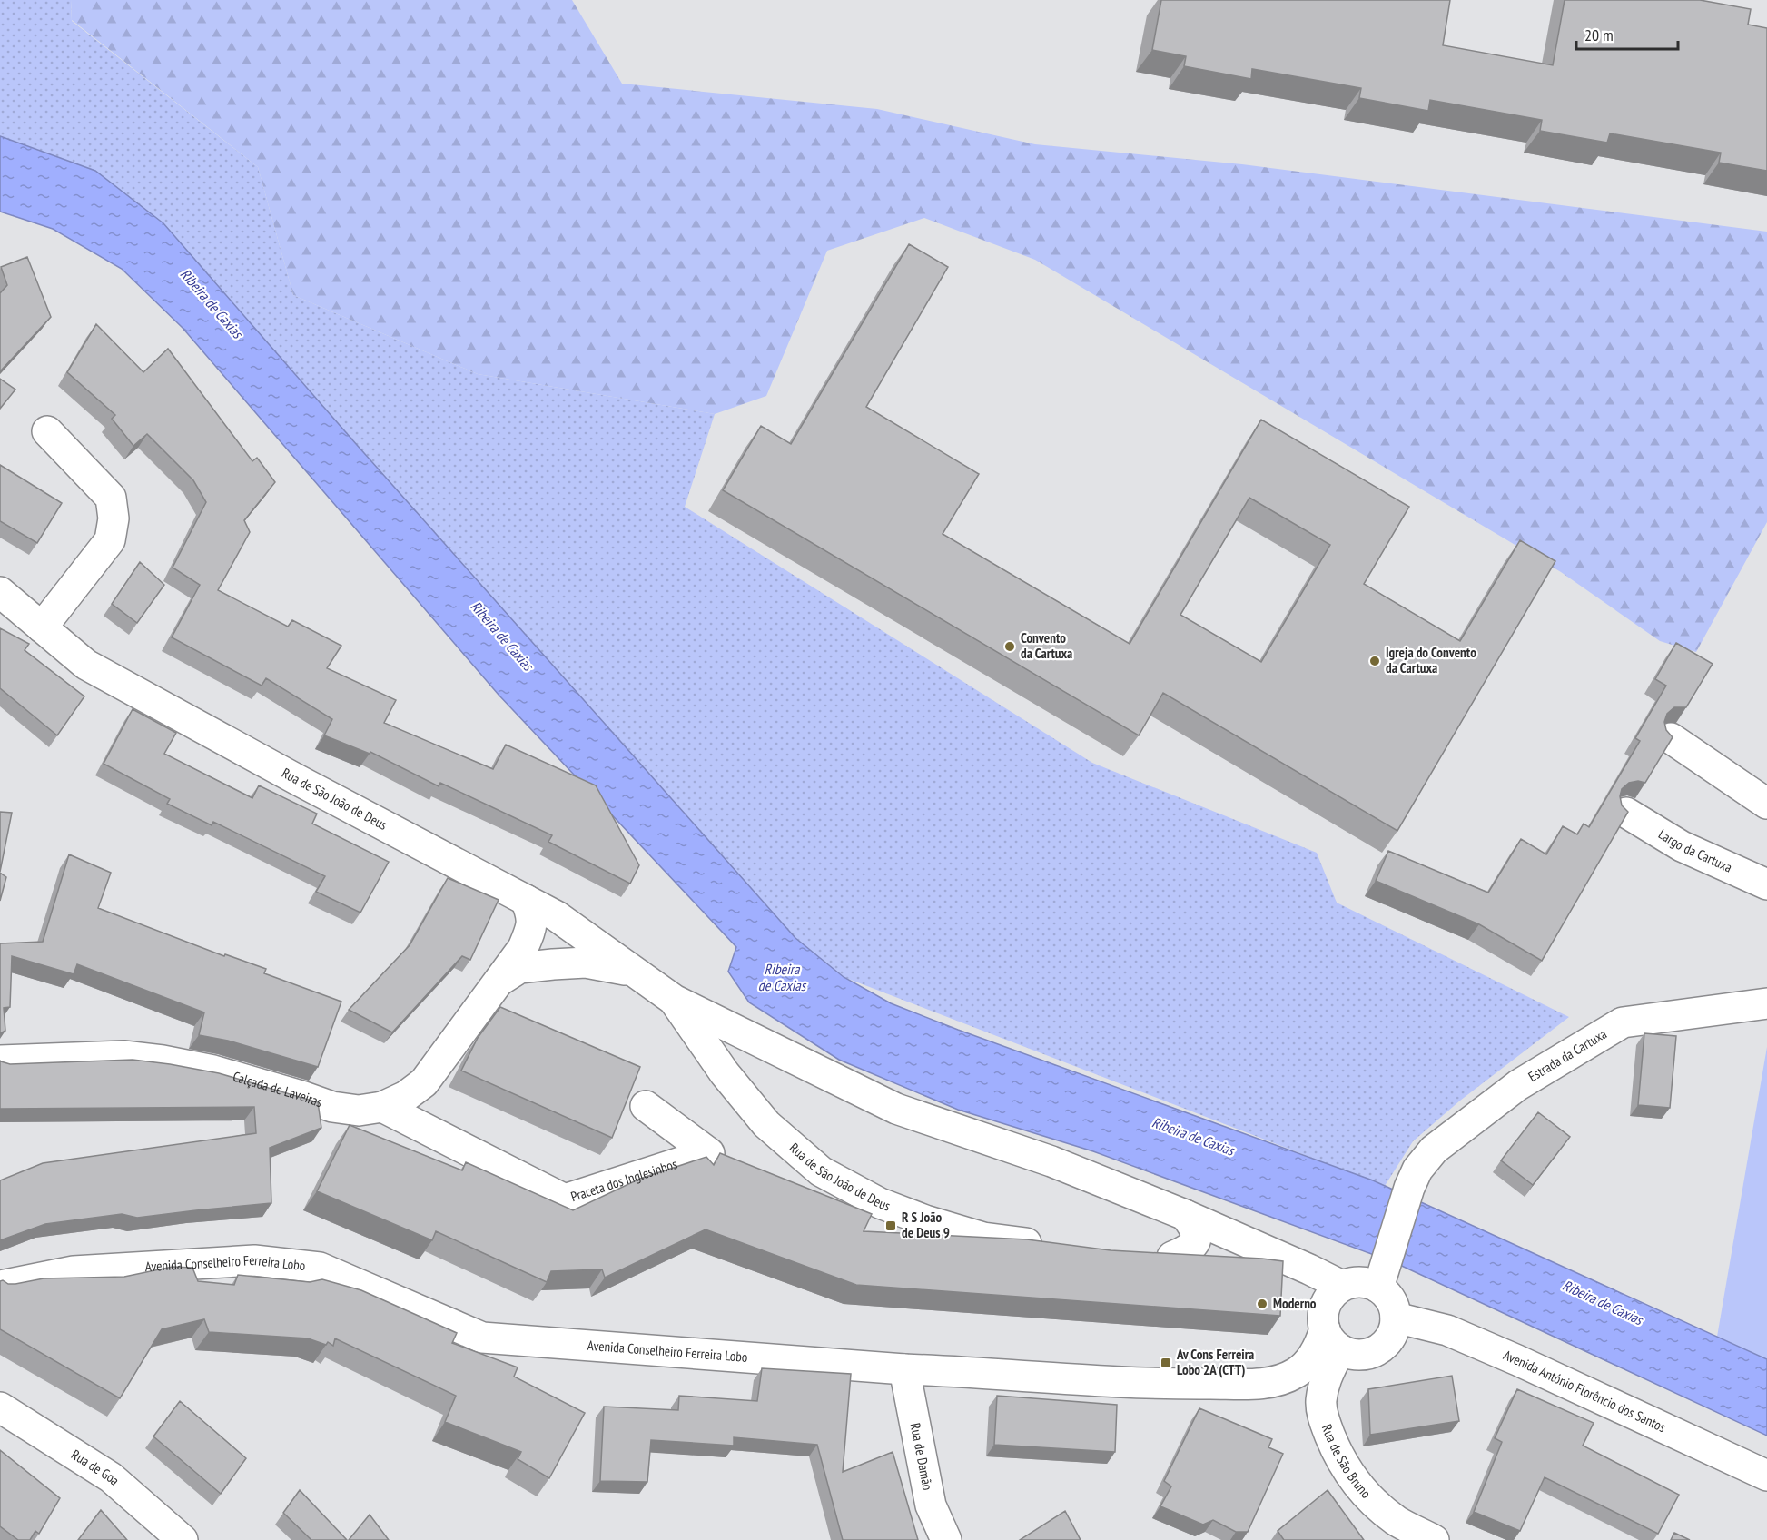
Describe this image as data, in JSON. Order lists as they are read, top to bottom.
{
  "streets": {
    "street": [
      "Rua de São João de Deus",
      "Largo da Cartuxa",
      "Estrada da Cartuxa",
      "Calçada de Laveiras",
      "Praceta dos Inglesinhos",
      "Avenida Conselheiro Ferreira Lobo",
      "Avenida António Florêncio dos Santos",
      "Rua de Damão",
      "Rua de São Bruno",
      "Rua de Goa"
    ]
  },
  "crossings": [
    ["Rua de São João de Deus", "Estrada da Cartuxa"],
    ["Rua de São João de Deus", "Calçada de Laveiras"],
    ["Rua de São João de Deus", "Avenida Conselheiro Ferreira Lobo"],
    ["Rua de São João de Deus", "Avenida António Florêncio dos Santos"],
    ["Rua de São João de Deus", "Rua de São Bruno"],
    ["Estrada da Cartuxa", "Avenida Conselheiro Ferreira Lobo"],
    ["Estrada da Cartuxa", "Avenida António Florêncio dos Santos"],
    ["Estrada da Cartuxa", "Rua de São Bruno"],
    ["Calçada de Laveiras", "Praceta dos Inglesinhos"],
    ["Avenida Conselheiro Ferreira Lobo", "Avenida António Florêncio dos Santos"],
    ["Avenida Conselheiro Ferreira Lobo", "Rua de Damão"],
    ["Avenida Conselheiro Ferreira Lobo", "Rua de São Bruno"],
    ["Avenida António Florêncio dos Santos", "Rua de São Bruno"]
  ],
  "water": ["Ribeira de Caxias"],
  "places": {
    "other": ["Convento da Cartuxa", "Igreja do Convento da Cartuxa", "Moderno"],
    "transit": ["R S João de Deus 9", "Av Cons Ferreira Lobo 2A (CTT)"]
  },
  "scale_bar": "20 m"
}
